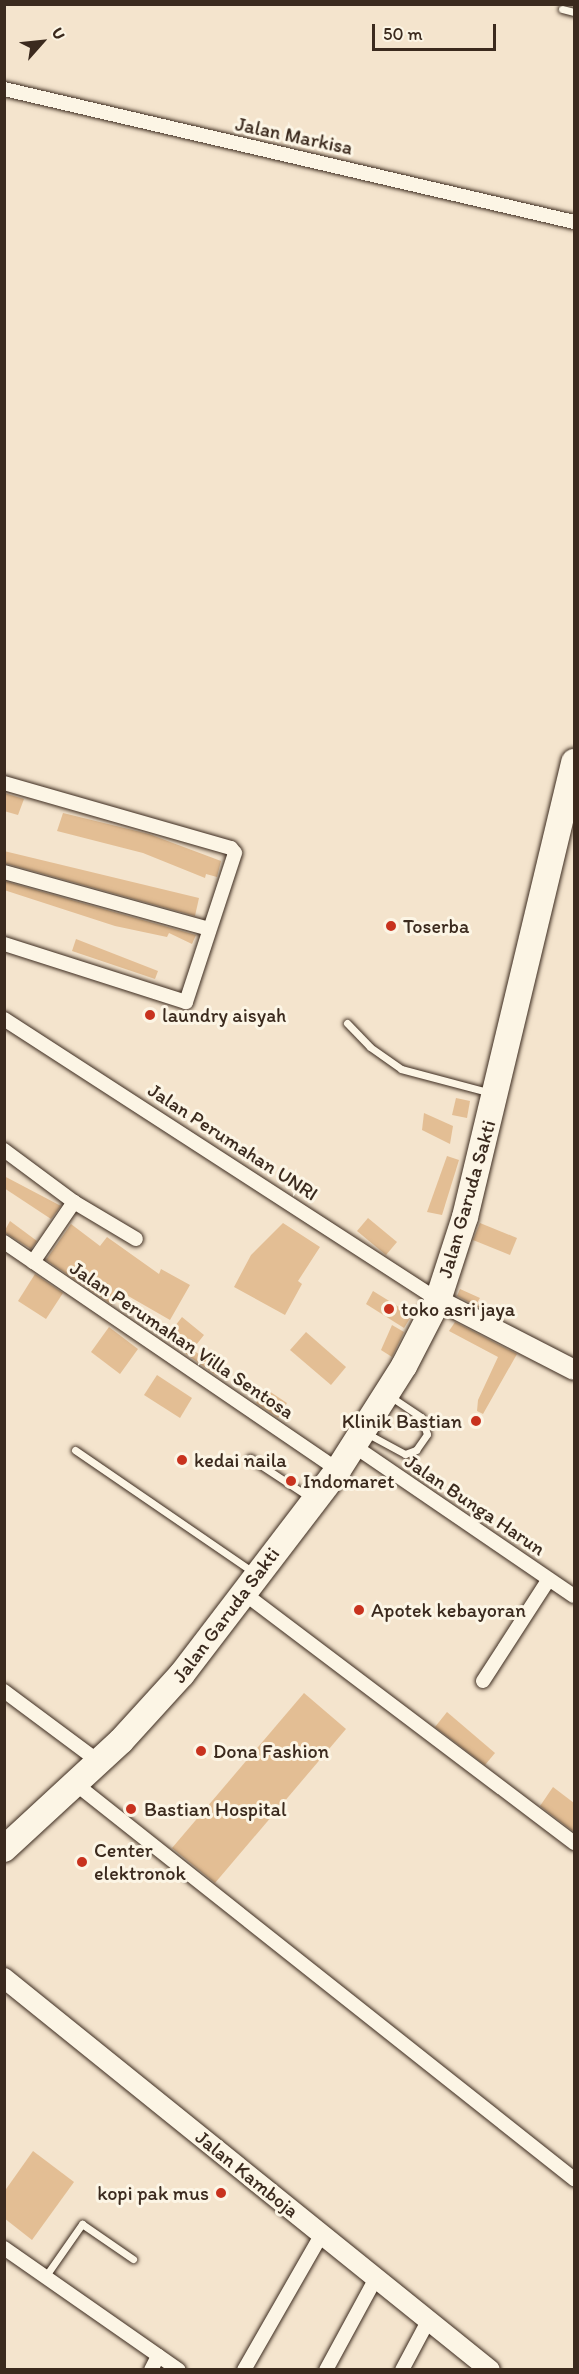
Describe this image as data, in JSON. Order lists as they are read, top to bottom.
{
  "streets": {
    "highway": ["Jalan Garuda Sakti"],
    "street": [
      "Jalan Markisa",
      "Jalan Perumahan UNRI",
      "Jalan Perumahan Villa Sentosa",
      "Jalan Bunga Harun",
      "Jalan Kamboja"
    ]
  },
  "crossings": [
    ["Jalan Perumahan UNRI", "Jalan Garuda Sakti"],
    ["Jalan Garuda Sakti", "Jalan Perumahan Villa Sentosa"],
    ["Jalan Garuda Sakti", "Jalan Bunga Harun"]
  ],
  "places": [
    "Toserba",
    "laundry aisyah",
    "toko asri jaya",
    "Klinik Bastian",
    "kedai naila",
    "Indomaret",
    "Apotek kebayoran",
    "Dona Fashion",
    "Bastian Hospital",
    "Center elektronok",
    "kopi pak mus"
  ],
  "scale_bar": "50 m",
  "north": "top right"
}
